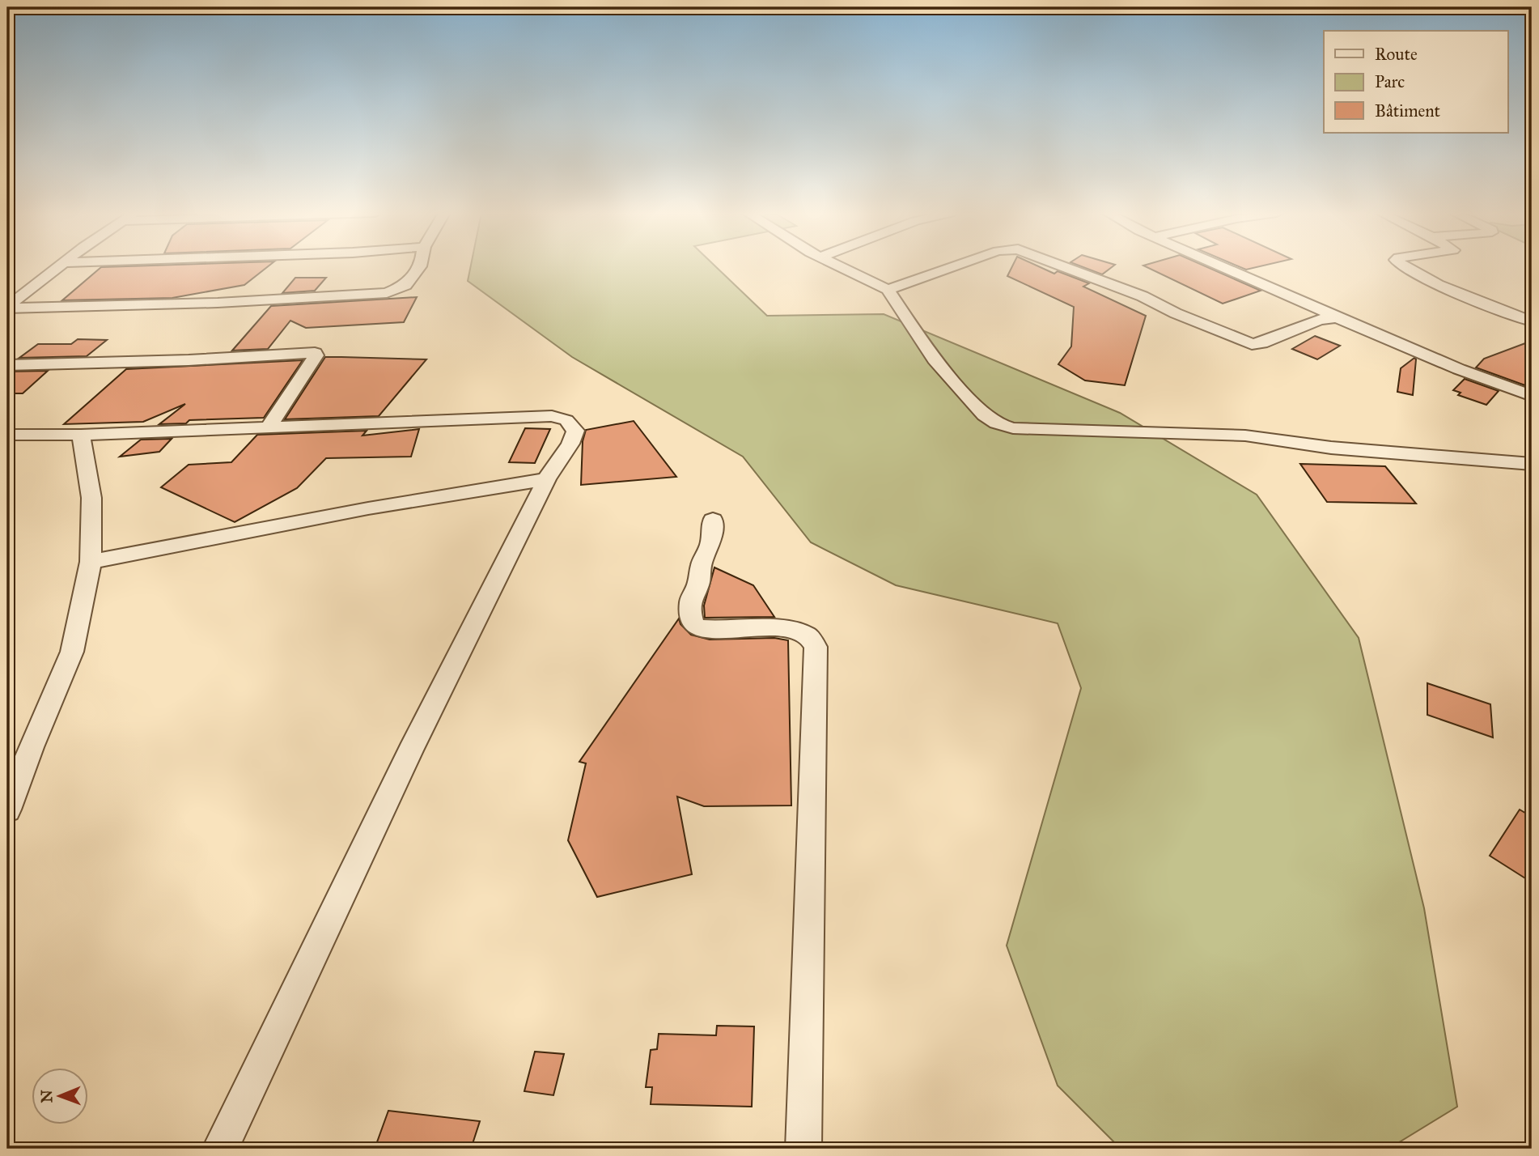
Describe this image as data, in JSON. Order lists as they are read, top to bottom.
{
  "legend": ["Route", "Parc", "Bâtiment"],
  "north": "left"
}
